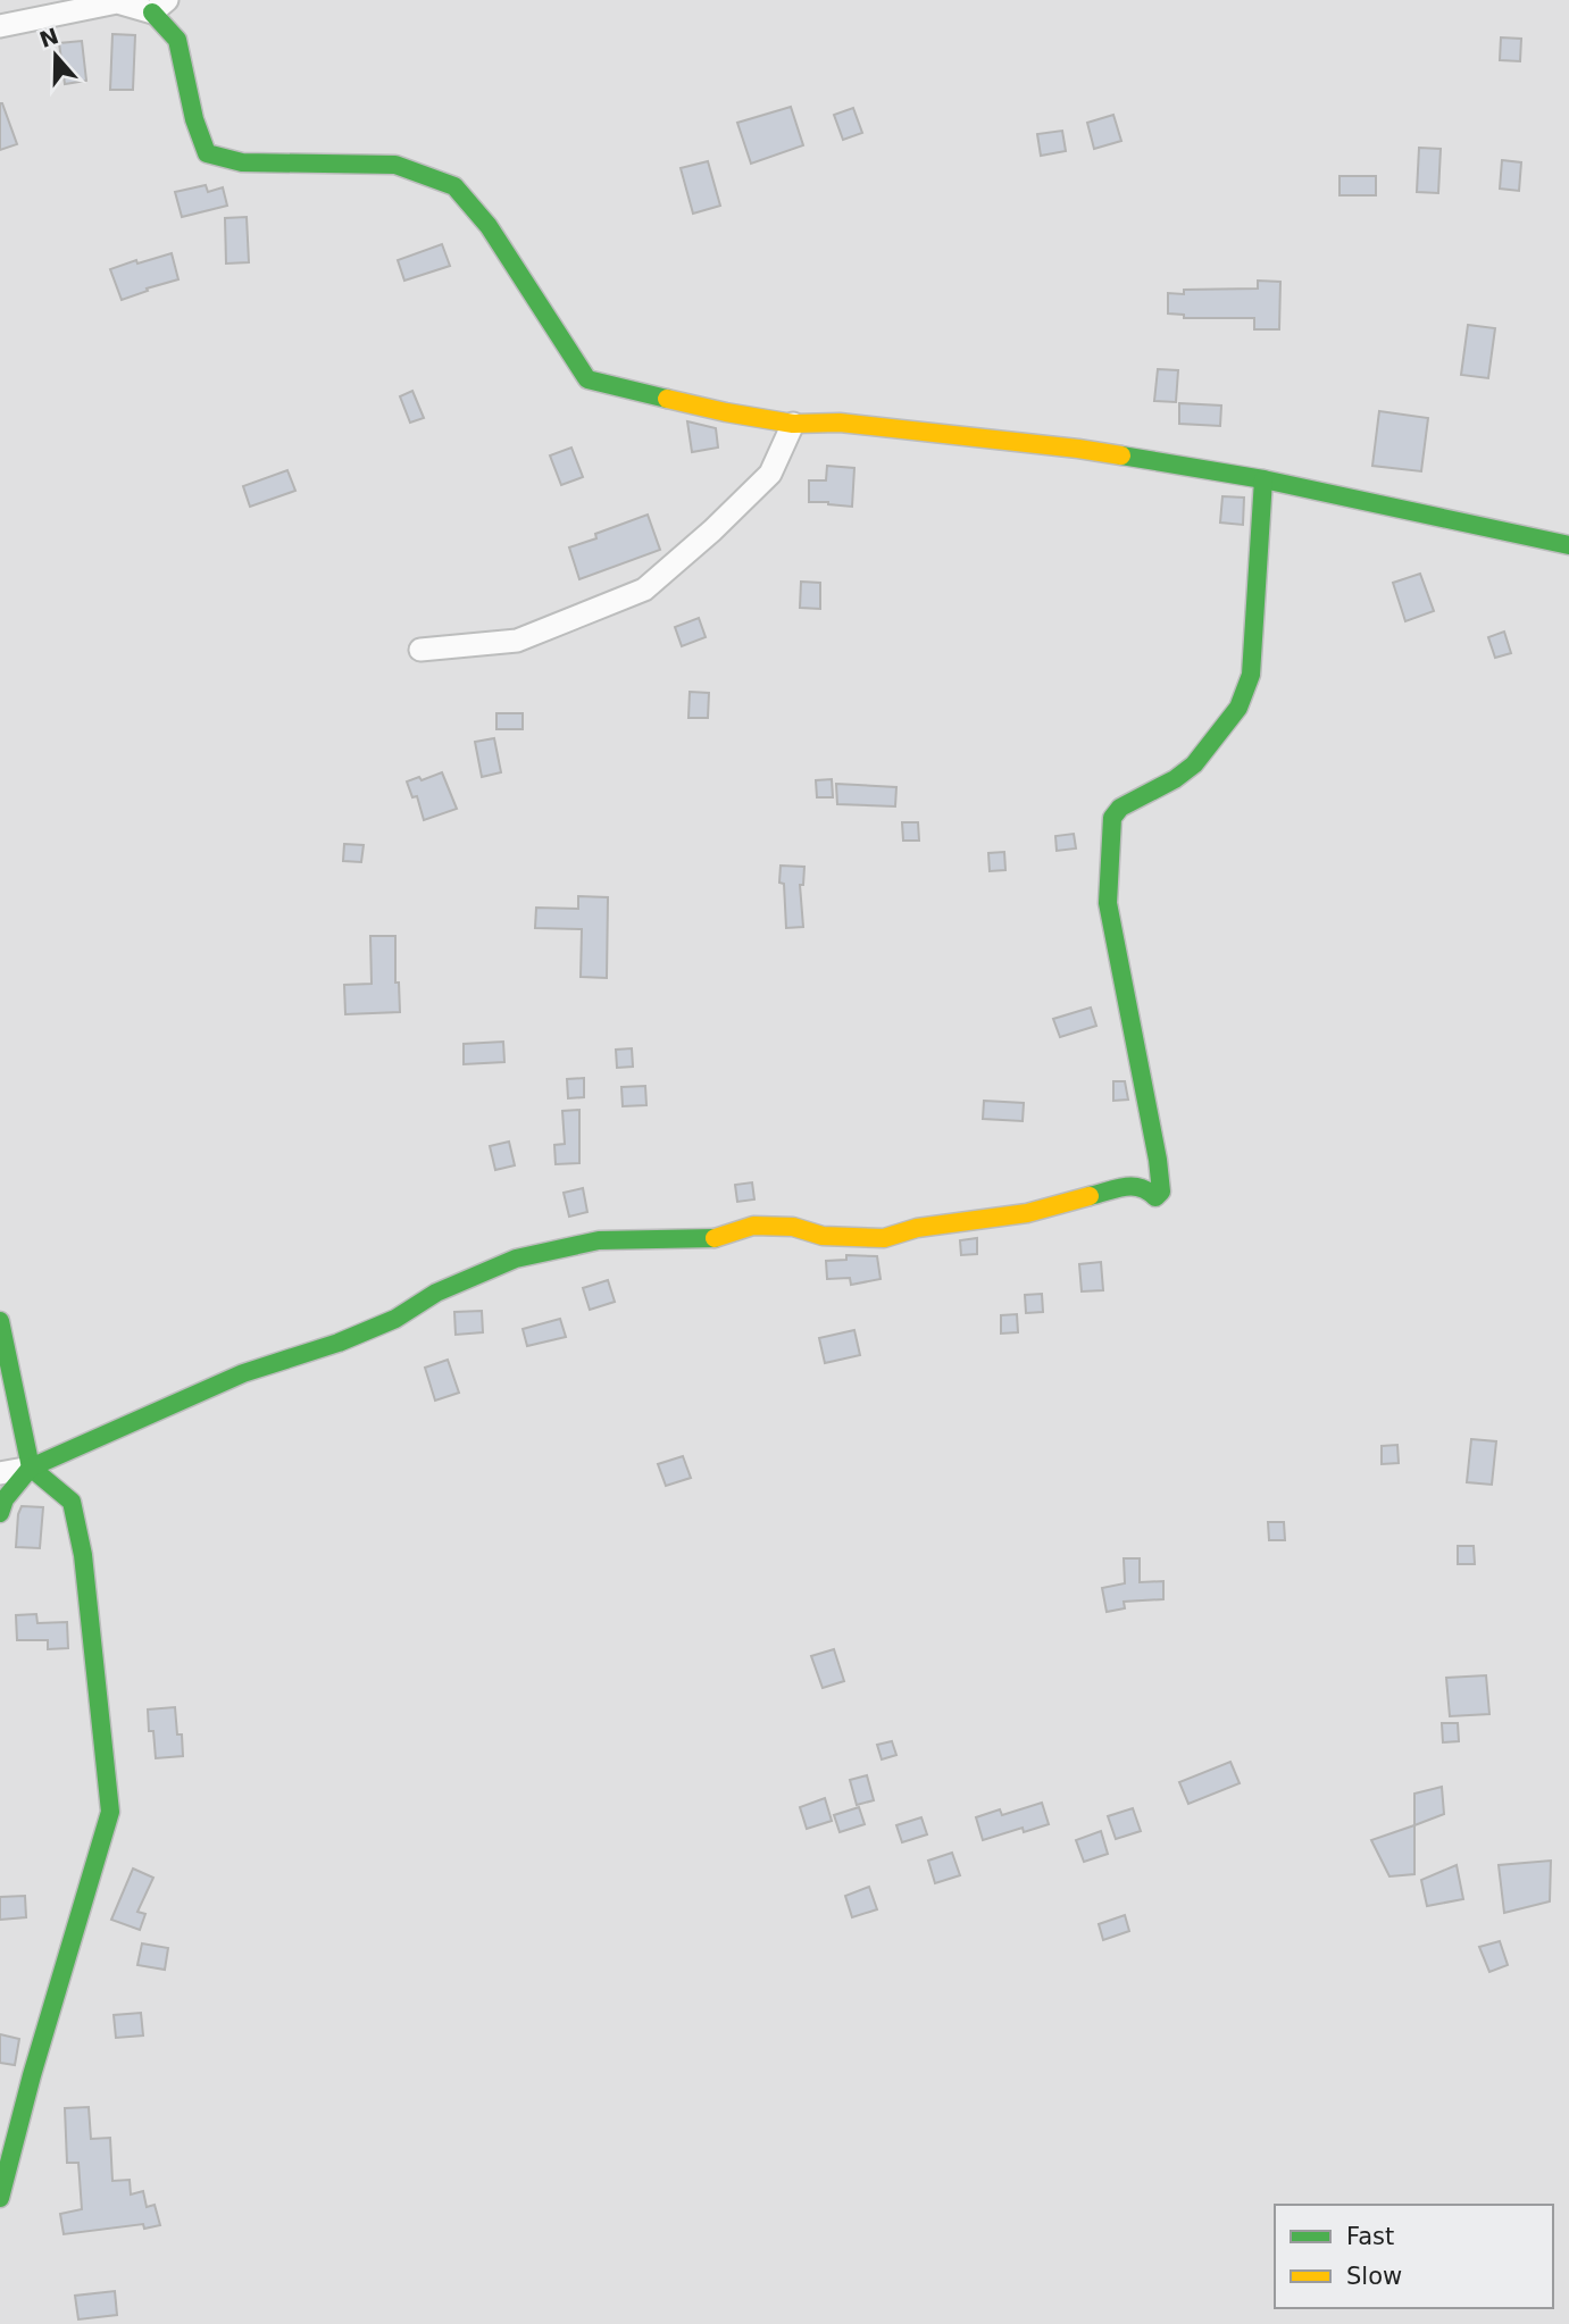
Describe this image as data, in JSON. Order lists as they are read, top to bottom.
{
  "legend": ["Fast", "Slow"],
  "north": "top"
}
